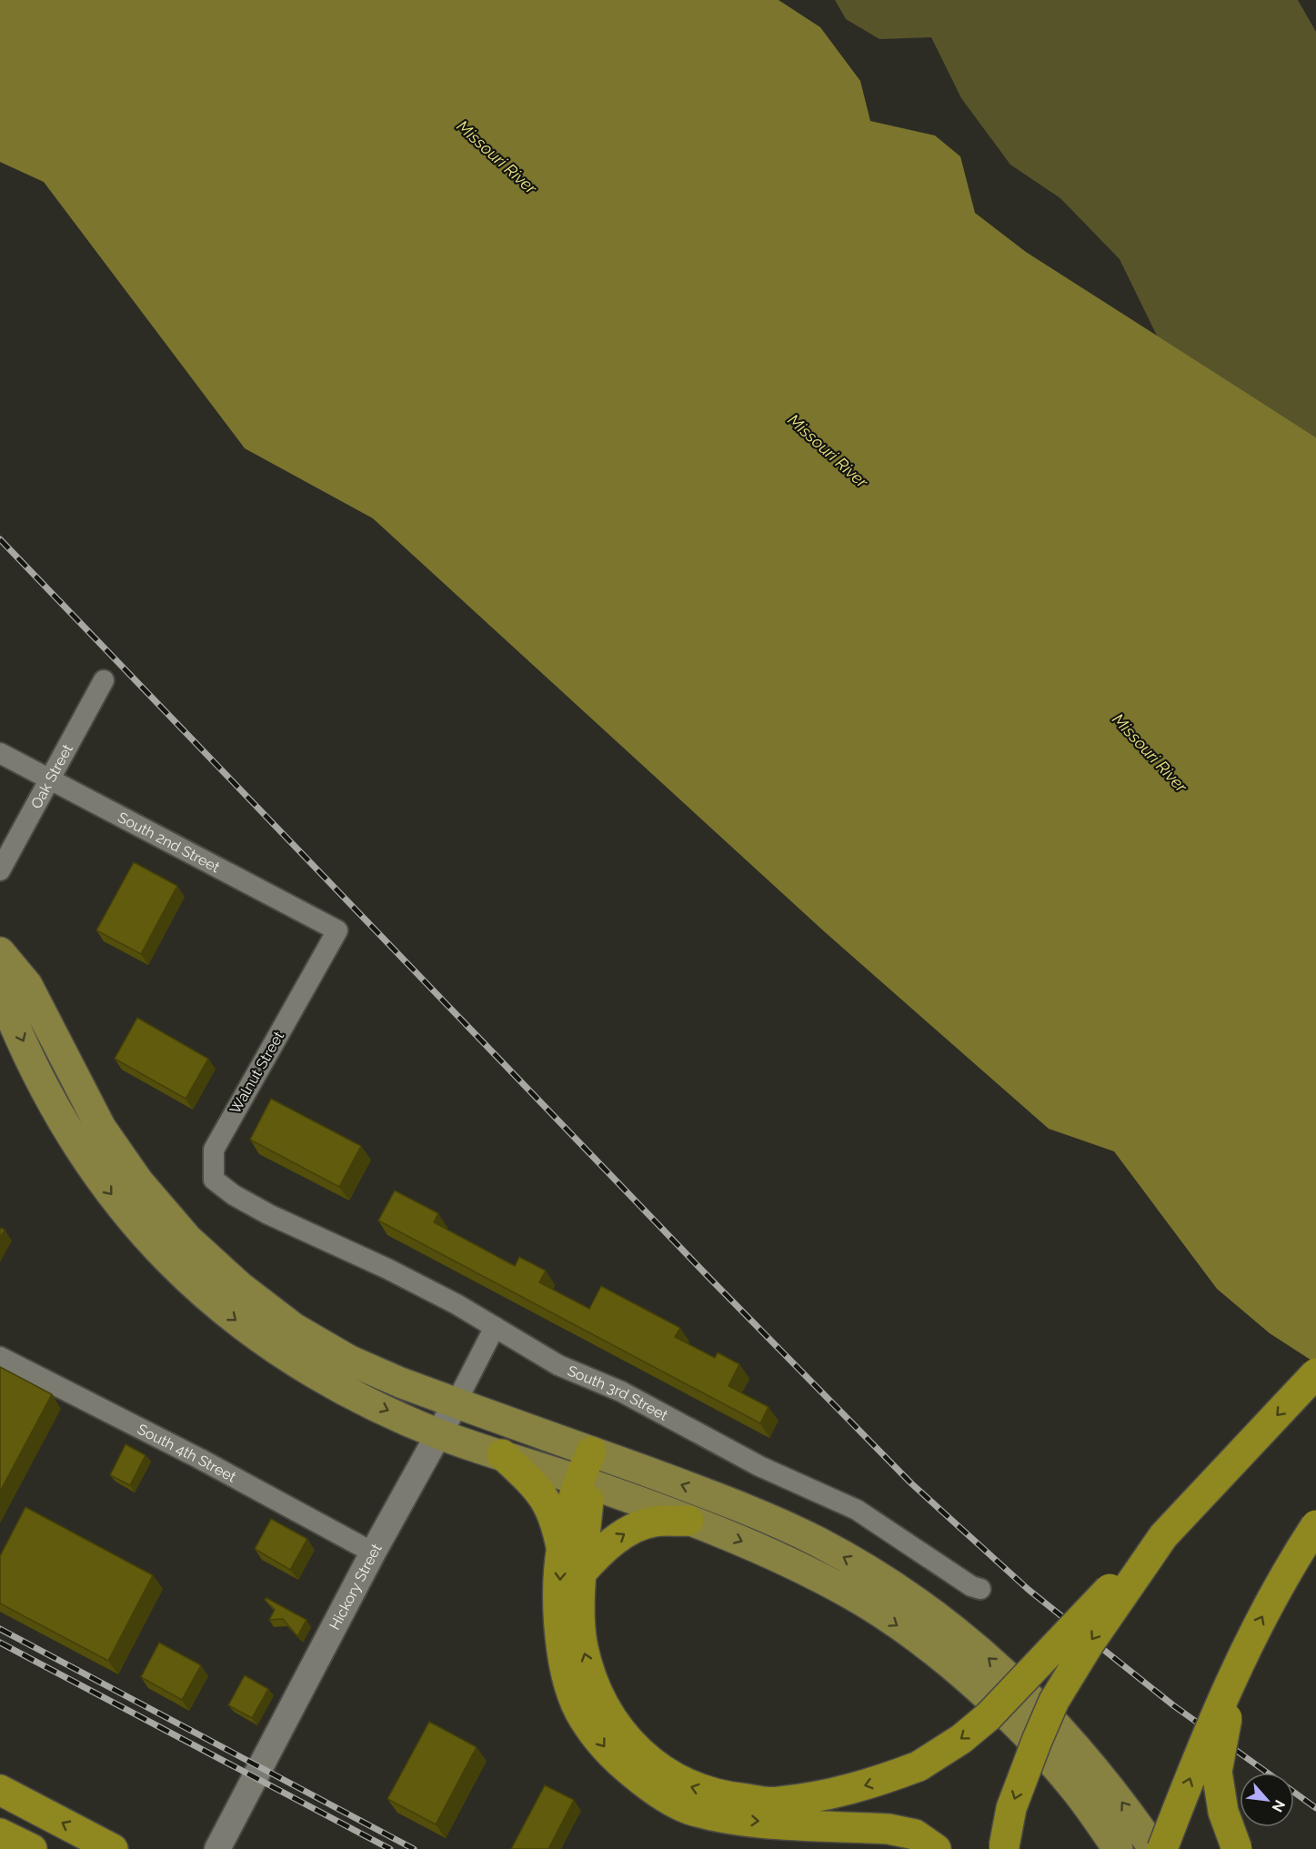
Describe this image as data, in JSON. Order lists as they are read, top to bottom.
{
  "streets": {
    "street": [
      "Oak Street",
      "South 2nd Street",
      "Walnut Street",
      "South 3rd Street",
      "South 4th Street",
      "Hickory Street"
    ]
  },
  "crossings": [
    ["Oak Street", "South 2nd Street"],
    ["South 2nd Street", "Walnut Street"],
    ["Walnut Street", "South 3rd Street"],
    ["South 3rd Street", "Hickory Street"],
    ["South 4th Street", "Hickory Street"]
  ],
  "water": ["Missouri River"],
  "north": "bottom right"
}
